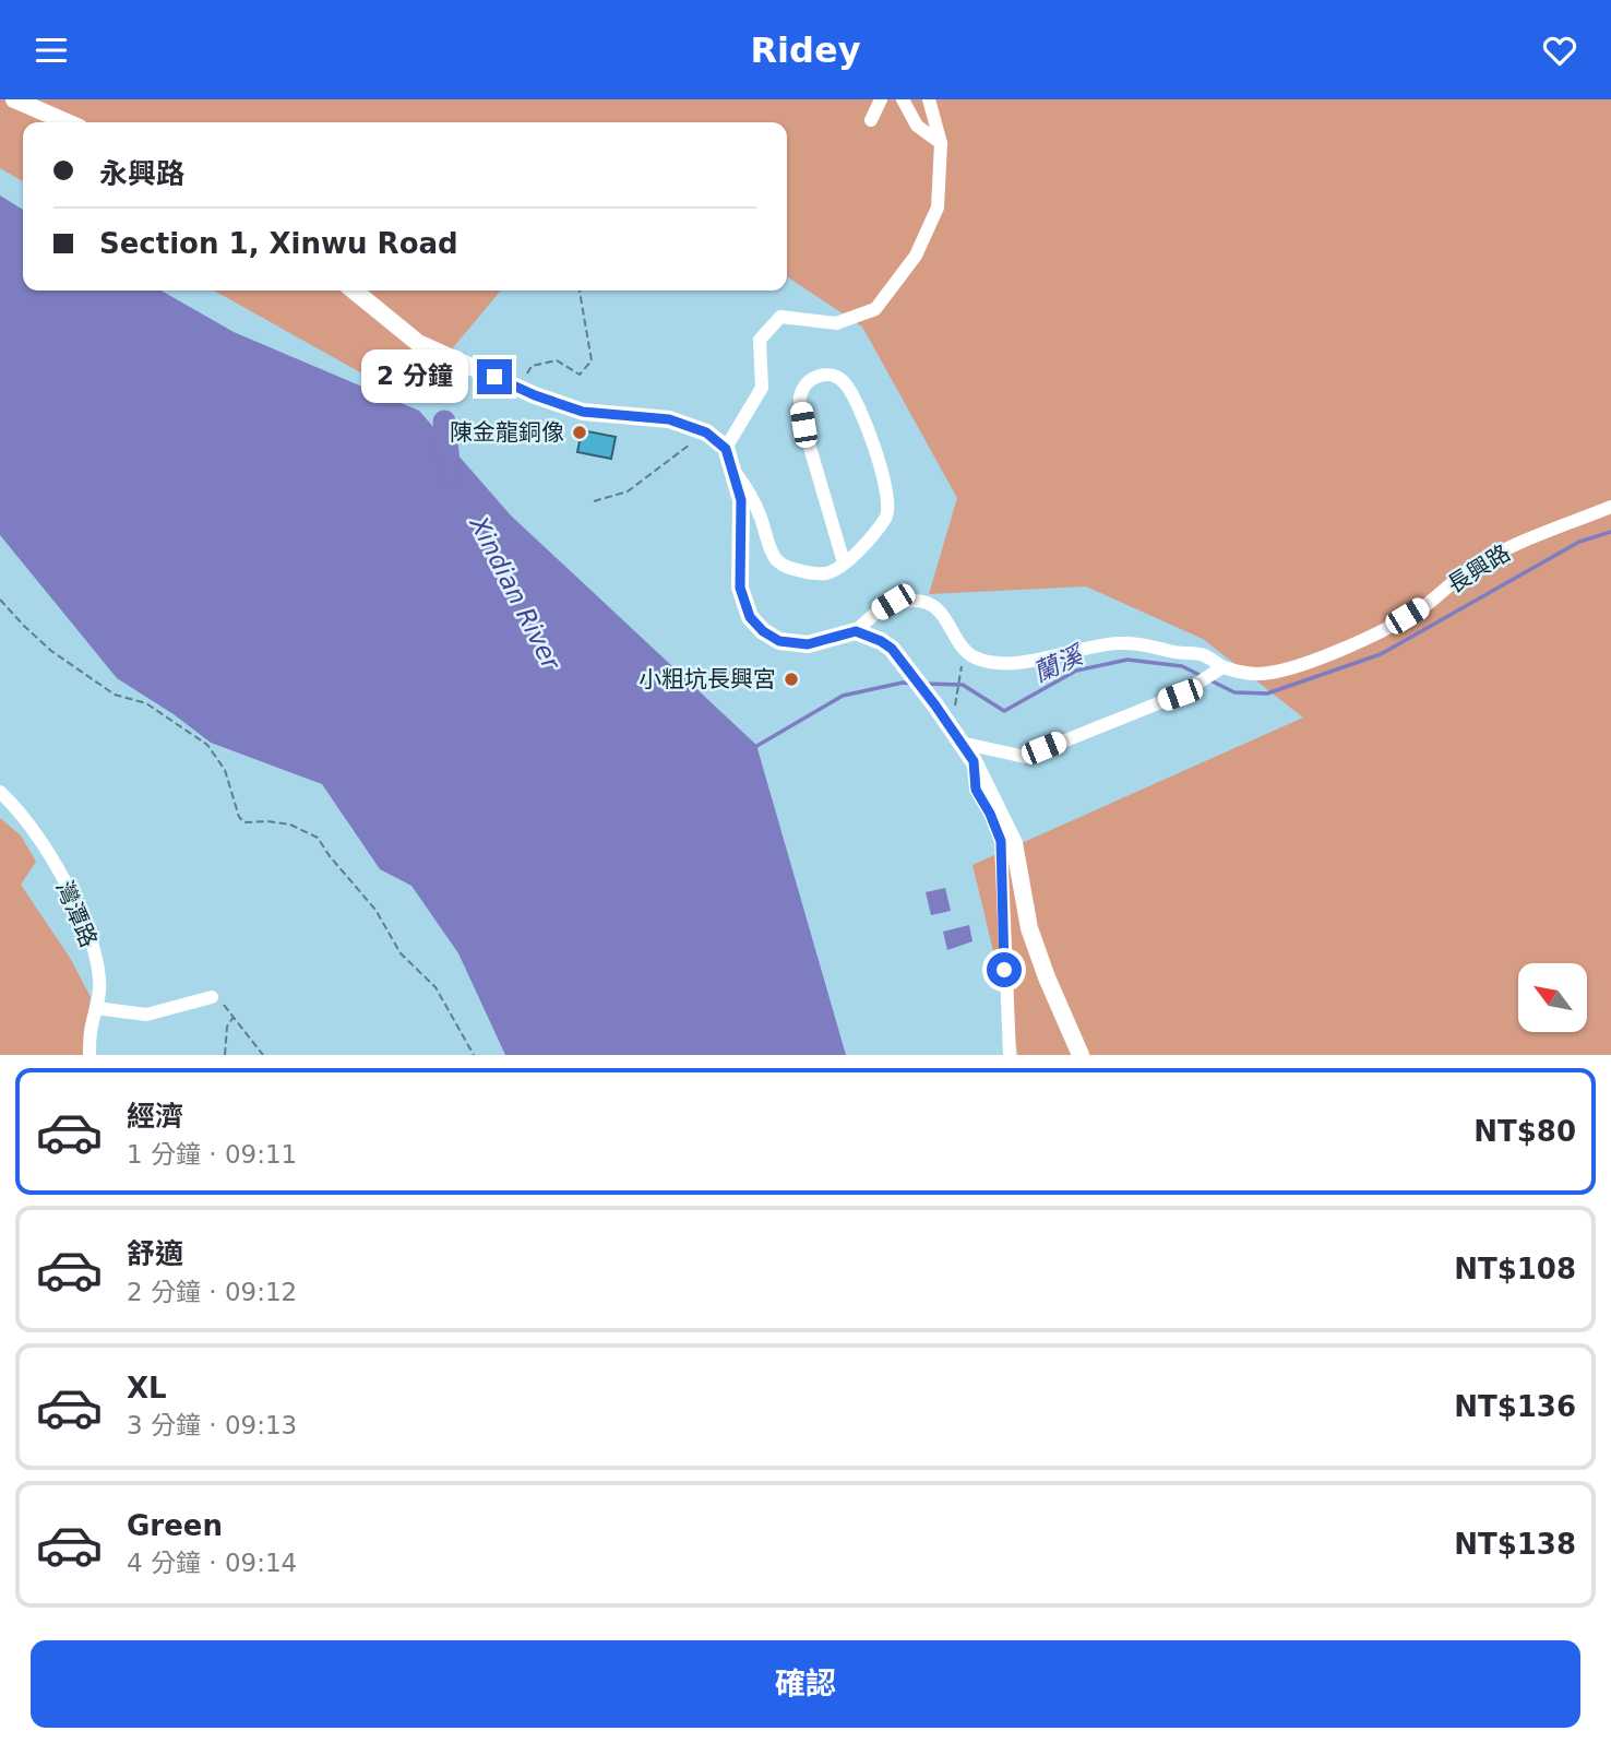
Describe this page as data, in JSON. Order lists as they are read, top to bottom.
{
  "streets": {
    "street": ["長興路", "灣潭路"]
  },
  "water": ["Xindian River", "蘭溪"],
  "places": ["陳金龍銅像", "小粗坑長興宮"],
  "north": "top left",
  "page": {
    "header": "Ridey",
    "banner": ["永興路", "Section 1, Xinwu Road"],
    "bubble": "2 分鐘",
    "list": [
      {
        "name": "經濟",
        "note": "1 分鐘 · 09:11",
        "value": "NT$80"
      },
      {
        "name": "舒適",
        "note": "2 分鐘 · 09:12",
        "value": "NT$108"
      },
      {
        "name": "XL",
        "note": "3 分鐘 · 09:13",
        "value": "NT$136"
      },
      {
        "name": "Green",
        "note": "4 分鐘 · 09:14",
        "value": "NT$138"
      }
    ],
    "buttons": "確認"
  }
}
